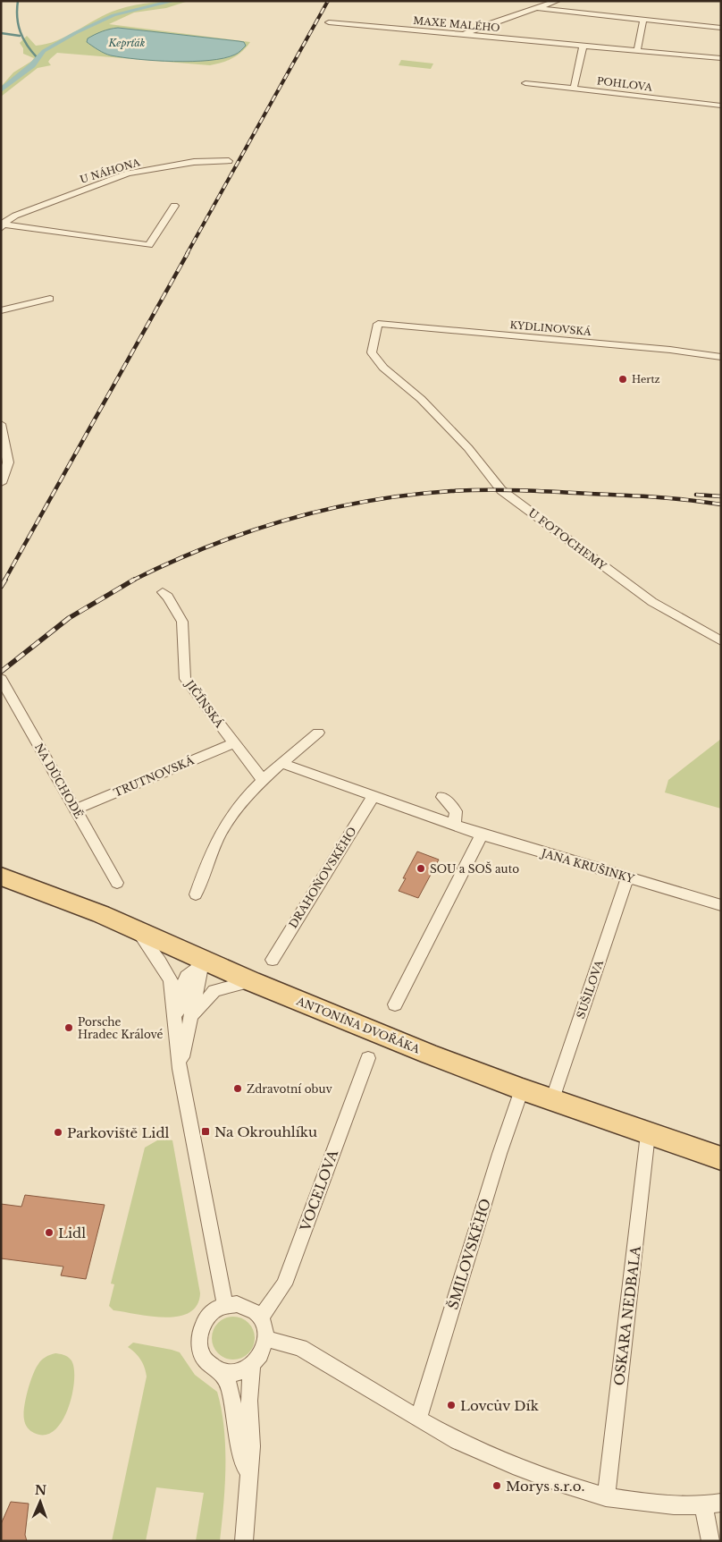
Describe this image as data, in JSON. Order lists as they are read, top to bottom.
{
  "streets": {
    "main road": ["ANTONÍNA DVOŘÁKA"],
    "street": [
      "MAXE MALÉHO",
      "POHLOVA",
      "U NÁHONA",
      "KYDLINOVSKÁ",
      "U FOTOCHEMY",
      "JIČÍNSKÁ",
      "TRUTNOVSKÁ",
      "NA DŮCHODĚ",
      "JANA KRUŠINKY",
      "DRAHOŇOVSKÉHO",
      "SUŠILOVA",
      "VOCELOVA",
      "ŠMILOVSKÉHO",
      "OSKARA NEDBALA"
    ]
  },
  "crossings": [
    ["KYDLINOVSKÁ", "U FOTOCHEMY"],
    ["JIČÍNSKÁ", "TRUTNOVSKÁ"],
    ["TRUTNOVSKÁ", "NA DŮCHODĚ"],
    ["JANA KRUŠINKY", "DRAHOŇOVSKÉHO"],
    ["JANA KRUŠINKY", "SUŠILOVA"],
    ["SUŠILOVA", "ANTONÍNA DVOŘÁKA"],
    ["ANTONÍNA DVOŘÁKA", "ŠMILOVSKÉHO"],
    ["ANTONÍNA DVOŘÁKA", "OSKARA NEDBALA"]
  ],
  "water": ["Keprťák"],
  "places": {
    "other": [
      "Hertz",
      "SOU a SOŠ auto",
      "Porsche Hradec Králové",
      "Zdravotní obuv",
      "Parkoviště Lidl",
      "Lidl",
      "Lovcův Dík",
      "Morys s.r.o."
    ],
    "transit": ["Na Okrouhlíku"]
  },
  "north": "top"
}
